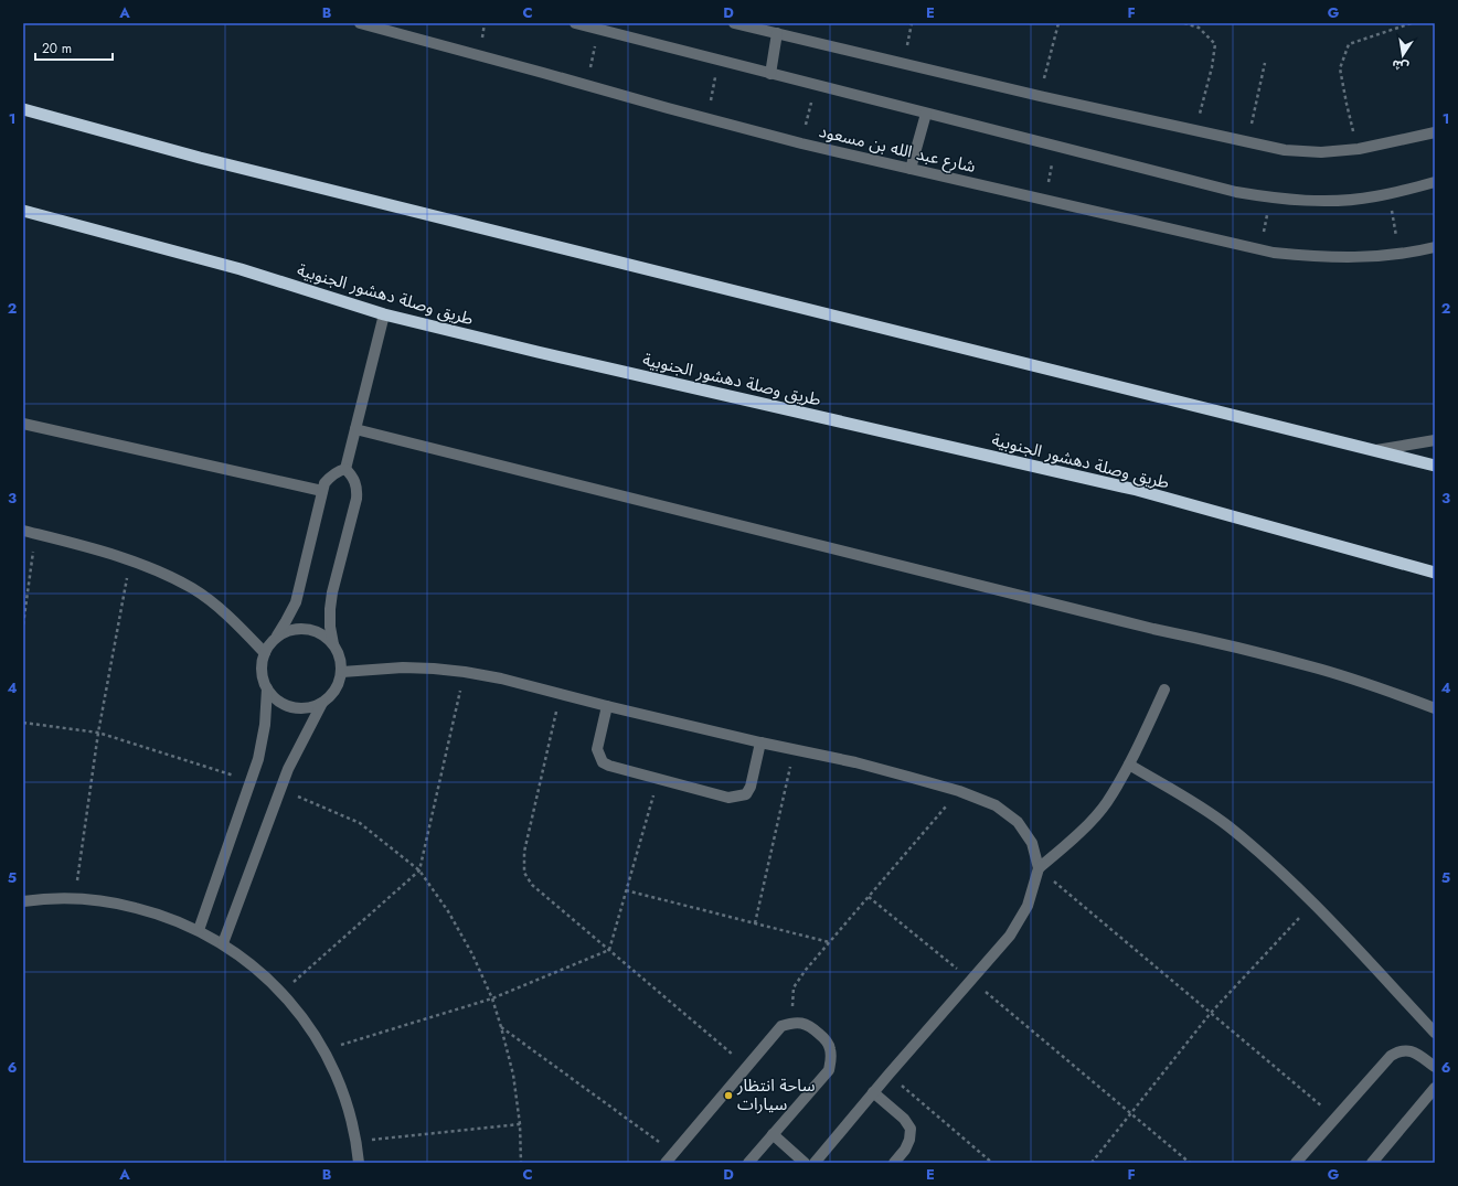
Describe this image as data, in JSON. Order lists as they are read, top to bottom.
{
  "streets": {
    "highway": ["طريق وصلة دهشور الجنوبية"],
    "street": ["شارع عبد الله بن مسعود"]
  },
  "places": ["ساحة انتظار سيارات"],
  "scale_bar": "20 m",
  "north": "bottom",
  "grid": {
    "columns": [
      "A",
      "B",
      "C",
      "D",
      "E",
      "F",
      "G"
    ],
    "rows": [
      "1",
      "2",
      "3",
      "4",
      "5",
      "6"
    ]
  }
}
